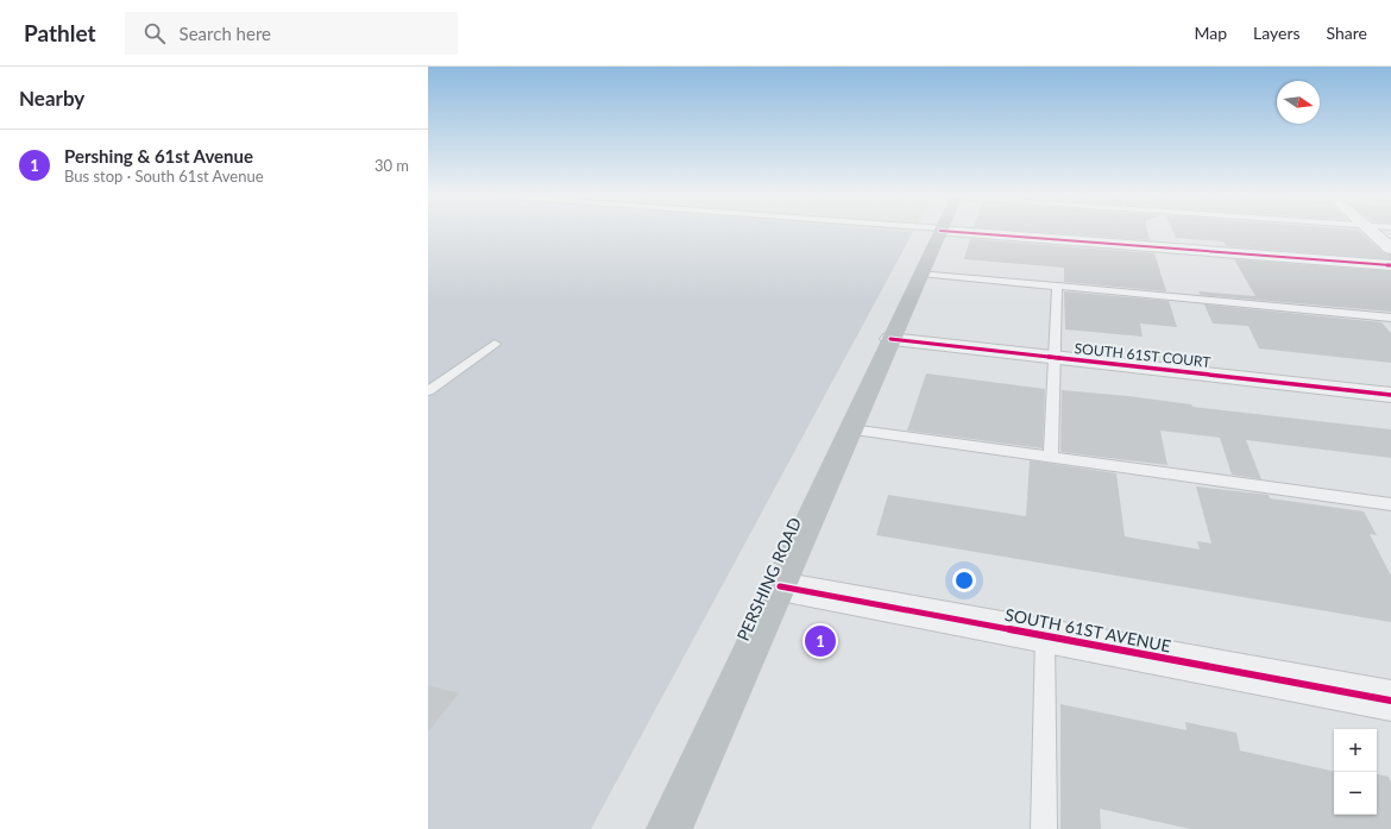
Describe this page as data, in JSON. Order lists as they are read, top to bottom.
{
  "streets": {
    "main road": ["PERSHING ROAD"],
    "street": ["SOUTH 61ST COURT", "SOUTH 61ST AVENUE"]
  },
  "crossings": [
    ["SOUTH 61ST COURT", "PERSHING ROAD"],
    ["PERSHING ROAD", "SOUTH 61ST AVENUE"]
  ],
  "north": "right",
  "page": {
    "header": "Pathlet",
    "search": "Search here",
    "nav": ["Map", "Layers", "Share"],
    "heading": "Nearby",
    "list": [
      {
        "mark": "1",
        "name": "Pershing & 61st Avenue",
        "note": "Bus stop · South 61st Avenue",
        "value": "30 m"
      }
    ],
    "pins": "1",
    "map_buttons": ["+", "−"]
  }
}
